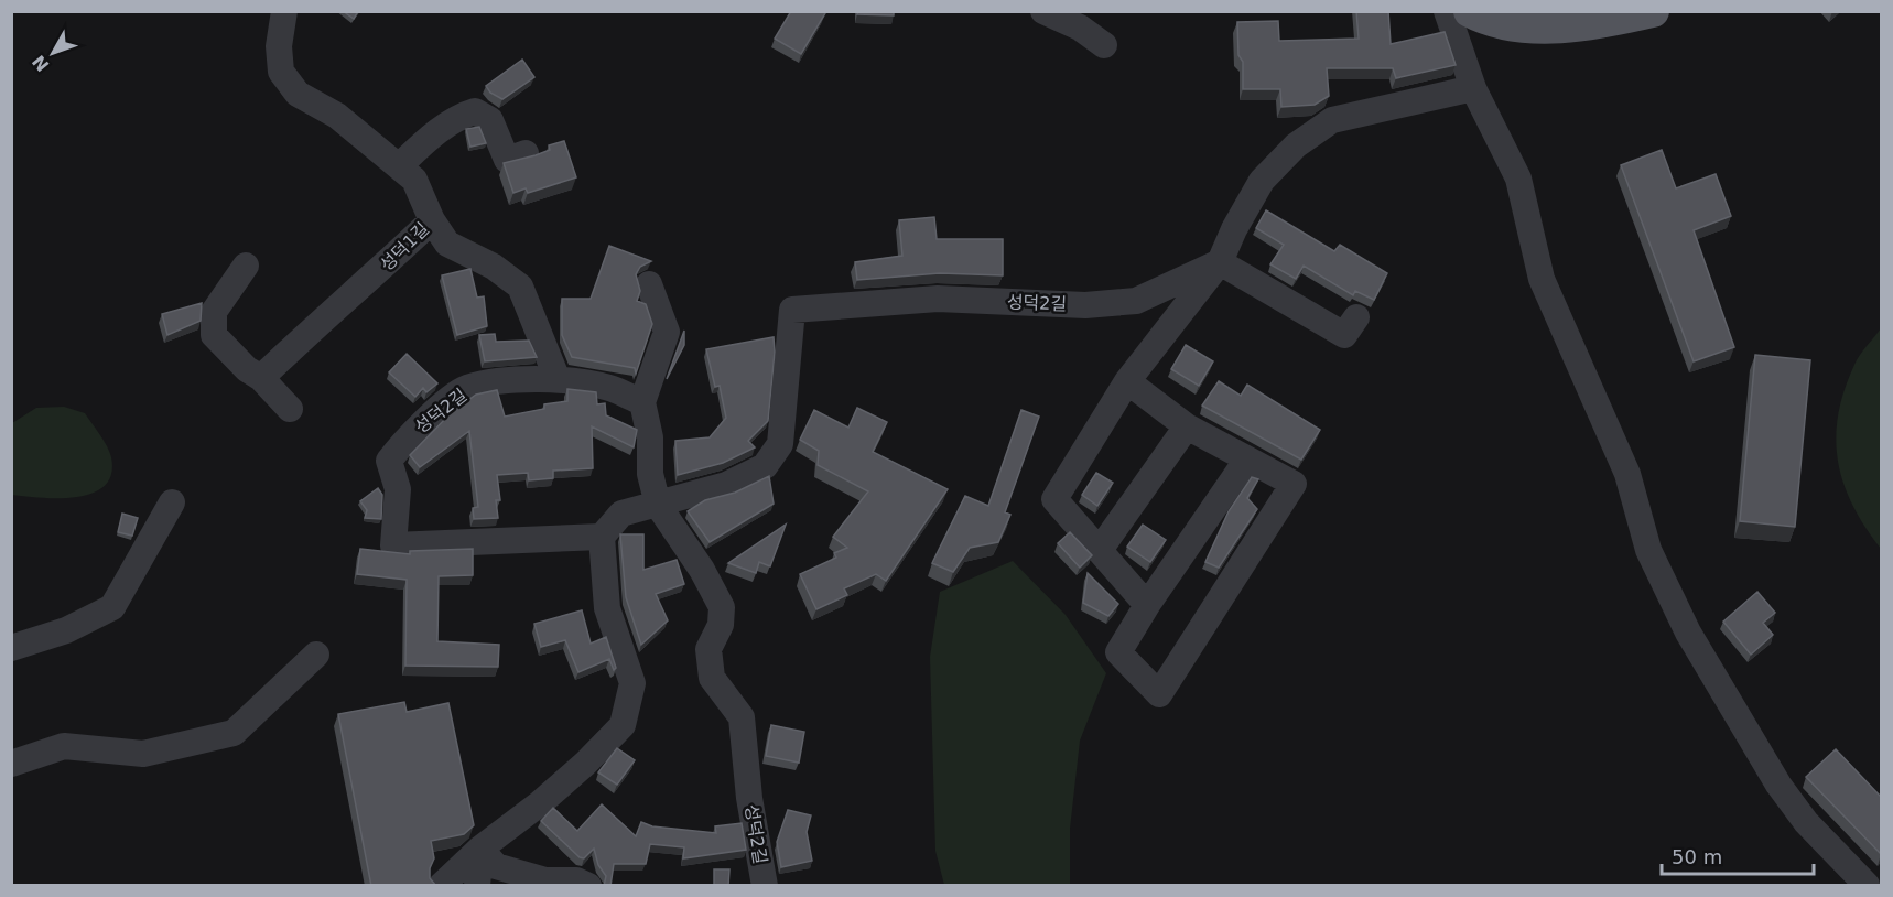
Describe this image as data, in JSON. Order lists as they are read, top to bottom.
{
  "streets": {
    "street": ["성덕1길", "성덕2길"]
  },
  "scale_bar": "50 m",
  "north": "bottom left"
}
